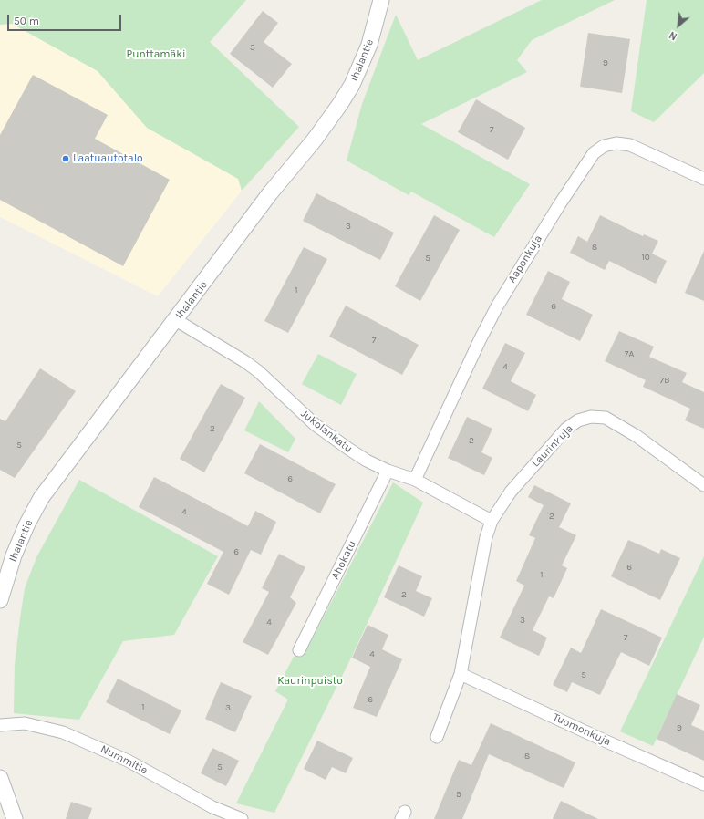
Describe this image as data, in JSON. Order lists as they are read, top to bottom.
{
  "streets": {
    "street": [
      "Ihalantie",
      "Aaponkuja",
      "Jukolankatu",
      "Laurinkuja",
      "Ahokatu",
      "Tuomonkuja",
      "Nummitie"
    ]
  },
  "crossings": [
    ["Ihalantie", "Jukolankatu"],
    ["Aaponkuja", "Jukolankatu"],
    ["Jukolankatu", "Laurinkuja"],
    ["Jukolankatu", "Ahokatu"],
    ["Laurinkuja", "Tuomonkuja"]
  ],
  "parks": ["Punttamäki", "Kaurinpuisto"],
  "places": ["Laatuautotalo"],
  "house_numbers": [
    "3",
    "9",
    "7",
    "3",
    "8",
    "10",
    "5",
    "1",
    "6",
    "7",
    "7A",
    "4",
    "7B",
    "2",
    "2",
    "5",
    "6",
    "4",
    "2",
    "6",
    "6",
    "1",
    "2",
    "3",
    "4",
    "7",
    "4",
    "5",
    "6",
    "1",
    "3",
    "9",
    "8",
    "5",
    "9"
  ],
  "scale_bar": "50 m",
  "north": "bottom left"
}
